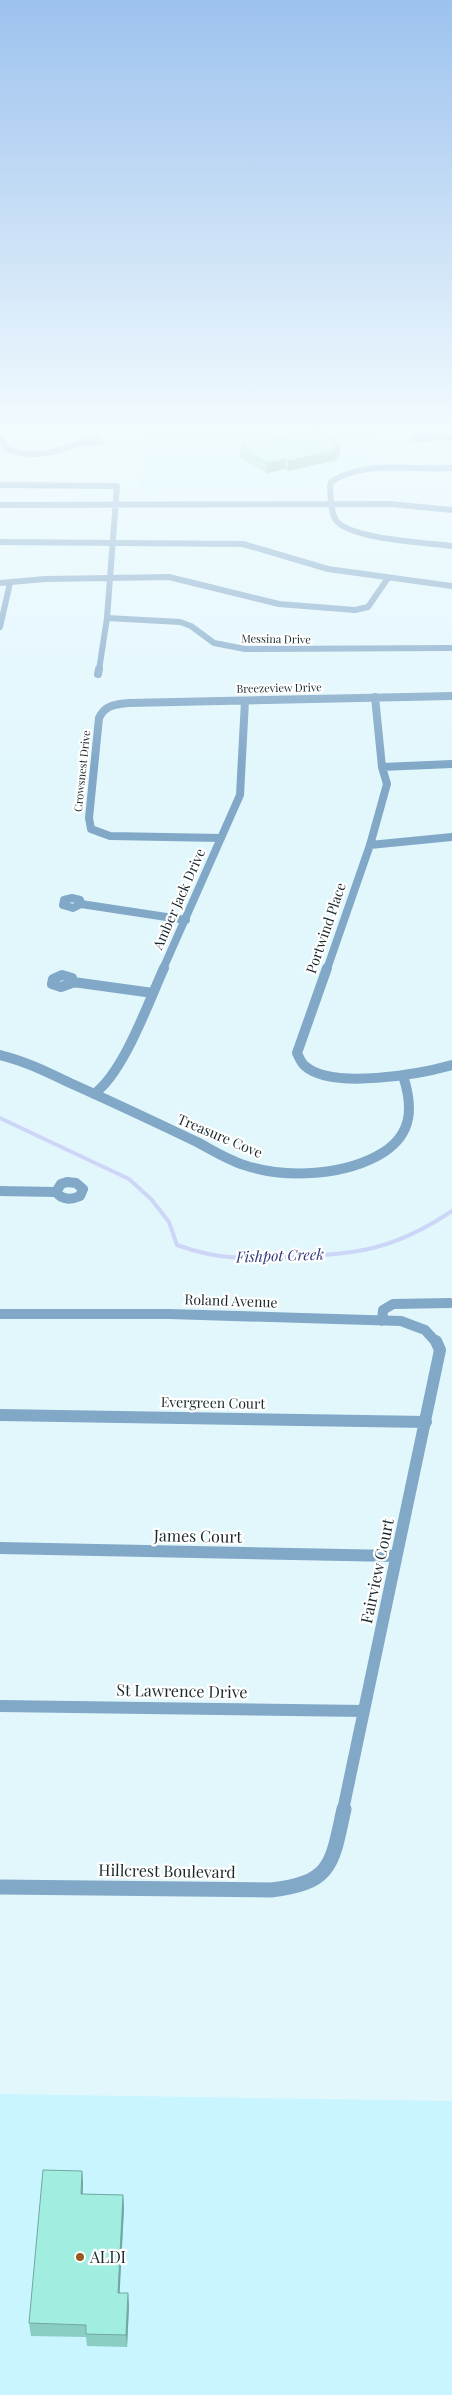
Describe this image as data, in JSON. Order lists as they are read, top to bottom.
{
  "streets": {
    "street": [
      "Messina Drive",
      "Breezeview Drive",
      "Crowsnest Drive",
      "Amber Jack Drive",
      "Portwind Place",
      "Treasure Cove",
      "Roland Avenue",
      "Evergreen Court",
      "James Court",
      "Fairview Court",
      "St Lawrence Drive",
      "Hillcrest Boulevard"
    ]
  },
  "crossings": [
    ["Breezeview Drive", "Crowsnest Drive"],
    ["Breezeview Drive", "Amber Jack Drive"],
    ["Breezeview Drive", "Portwind Place"],
    ["Crowsnest Drive", "Amber Jack Drive"],
    ["Amber Jack Drive", "Treasure Cove"],
    ["Portwind Place", "Treasure Cove"],
    ["Roland Avenue", "Fairview Court"],
    ["Evergreen Court", "Fairview Court"],
    ["James Court", "Fairview Court"],
    ["Fairview Court", "St Lawrence Drive"],
    ["Fairview Court", "Hillcrest Boulevard"]
  ],
  "water": ["Fishpot Creek"],
  "places": ["ALDI"]
}
